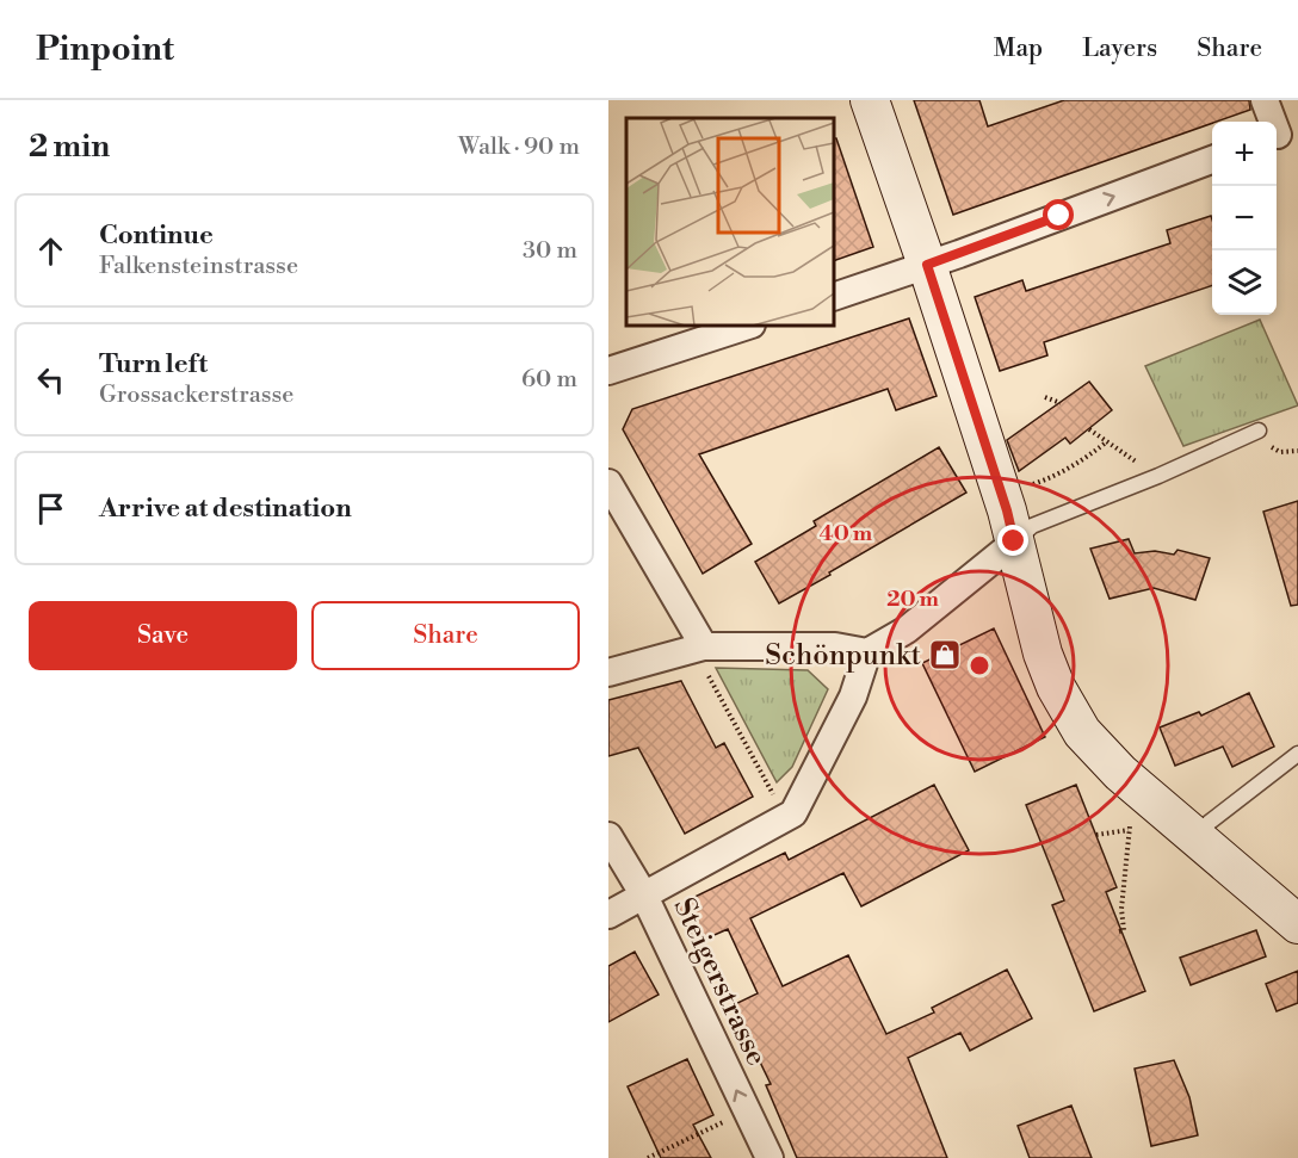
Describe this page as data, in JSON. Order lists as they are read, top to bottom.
{
  "streets": {
    "street": ["Steigerstrasse"]
  },
  "one_way": ["Steigerstrasse"],
  "places": {
    "shop": ["Schönpunkt"]
  },
  "page": {
    "header": "Pinpoint",
    "nav": ["Map", "Layers", "Share"],
    "heading": ["2 min", "Walk · 90 m"],
    "map_buttons": ["+", "−"],
    "list": [
      ["Continue", "Falkensteinstrasse", "30 m"],
      ["Turn left", "Grossackerstrasse", "60 m"],
      "Arrive at destination"
    ],
    "buttons": ["Save", "Share"]
  },
  "rings": ["40 m", "20 m"]
}
